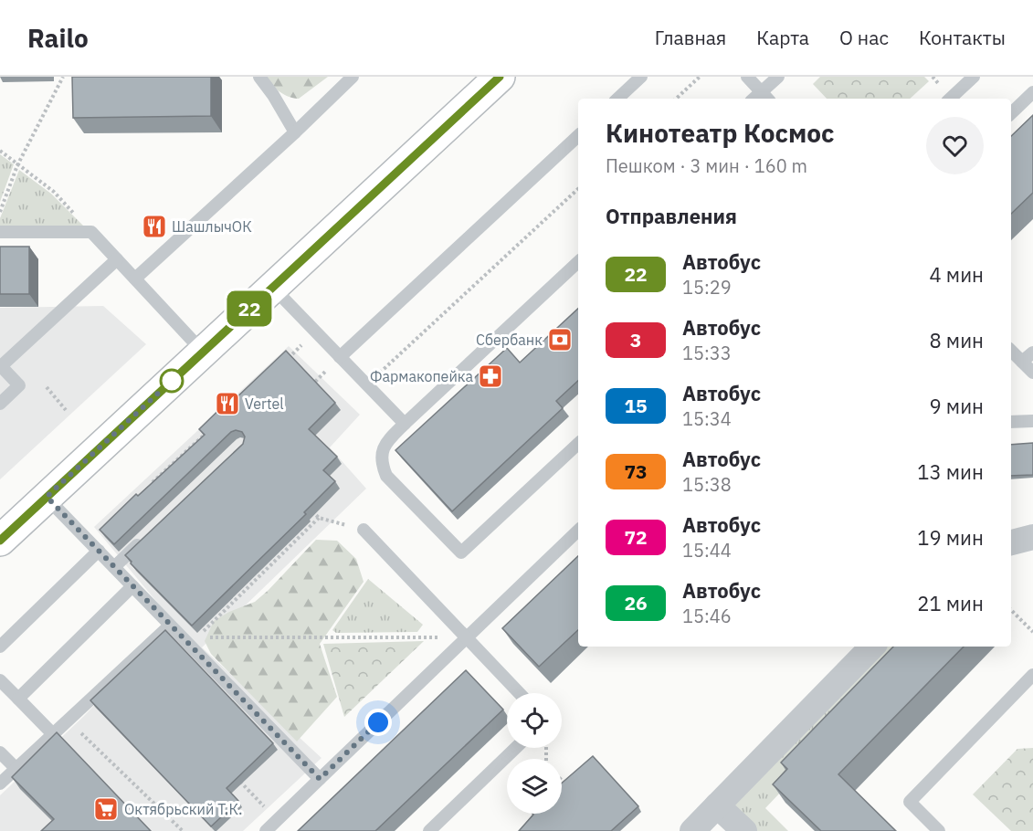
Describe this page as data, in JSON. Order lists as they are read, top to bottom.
{
  "places": {
    "restaurant": ["ШашлычОК", "Vertel"],
    "bank": ["Сбербанк"],
    "pharmacy": ["Фармакопейка"],
    "supermarket": ["Октябрьский Т.К."]
  },
  "lines": ["bus line 22"],
  "page": {
    "header": "Railo",
    "nav": [
      "Главная",
      "Карта",
      "О нас",
      "Контакты"
    ],
    "on_map": "22",
    "heading": [
      ["Кинотеатр Космос", "Пешком · 3 мин · 160 m"],
      "Отправления"
    ],
    "list": [
      {
        "mark": "22",
        "name": "Автобус",
        "note": "15:29",
        "value": "4 мин"
      },
      {
        "mark": "3",
        "name": "Автобус",
        "note": "15:33",
        "value": "8 мин"
      },
      {
        "mark": "15",
        "name": "Автобус",
        "note": "15:34",
        "value": "9 мин"
      },
      {
        "mark": "73",
        "name": "Автобус",
        "note": "15:38",
        "value": "13 мин"
      },
      {
        "mark": "72",
        "name": "Автобус",
        "note": "15:44",
        "value": "19 мин"
      },
      {
        "mark": "26",
        "name": "Автобус",
        "note": "15:46",
        "value": "21 мин"
      }
    ]
  }
}
